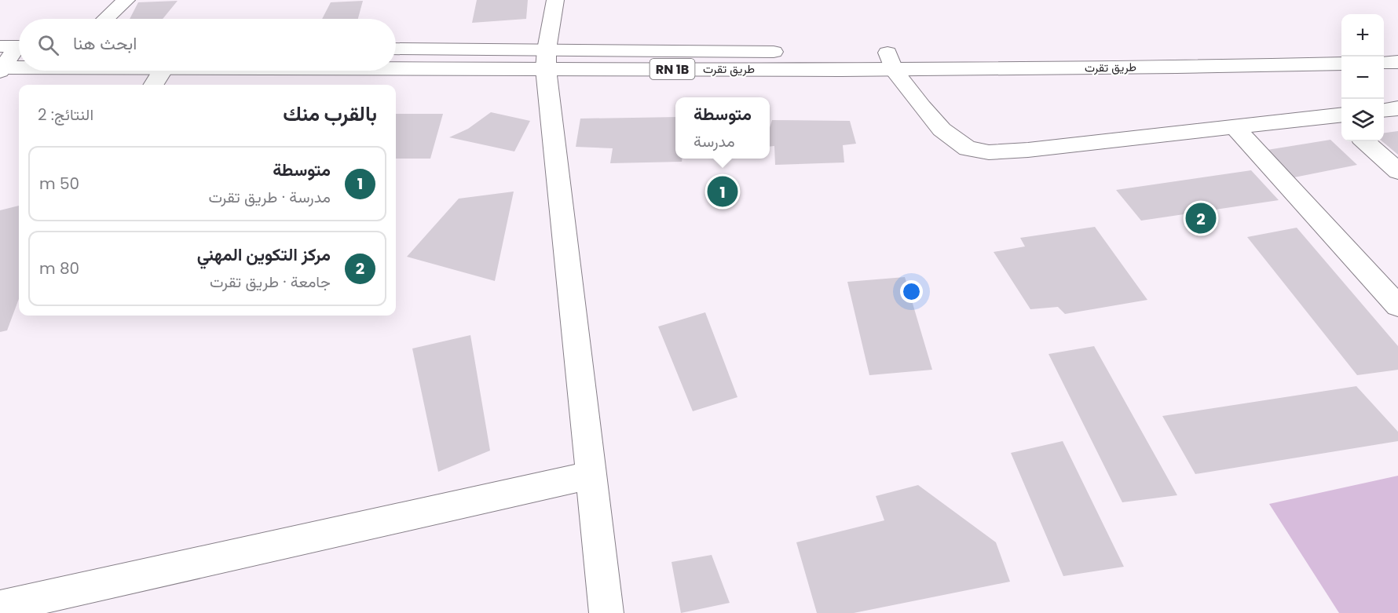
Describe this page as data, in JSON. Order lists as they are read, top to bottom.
{
  "streets": {
    "main road": ["طريق تقرت", "RN 1B"]
  },
  "page": {
    "map_buttons": ["+", "−"],
    "search": "ابحث هنا",
    "heading": ["بالقرب منك", "النتائج: 2"],
    "popup": ["متوسطة", "مدرسة"],
    "list": [
      {
        "mark": "1",
        "name": "متوسطة",
        "note": "مدرسة · طريق تقرت",
        "value": "50 m"
      },
      {
        "mark": "2",
        "name": "مركز التكوين المهني",
        "note": "جامعة · طريق تقرت",
        "value": "80 m"
      }
    ],
    "pins": ["1", "2"]
  }
}
